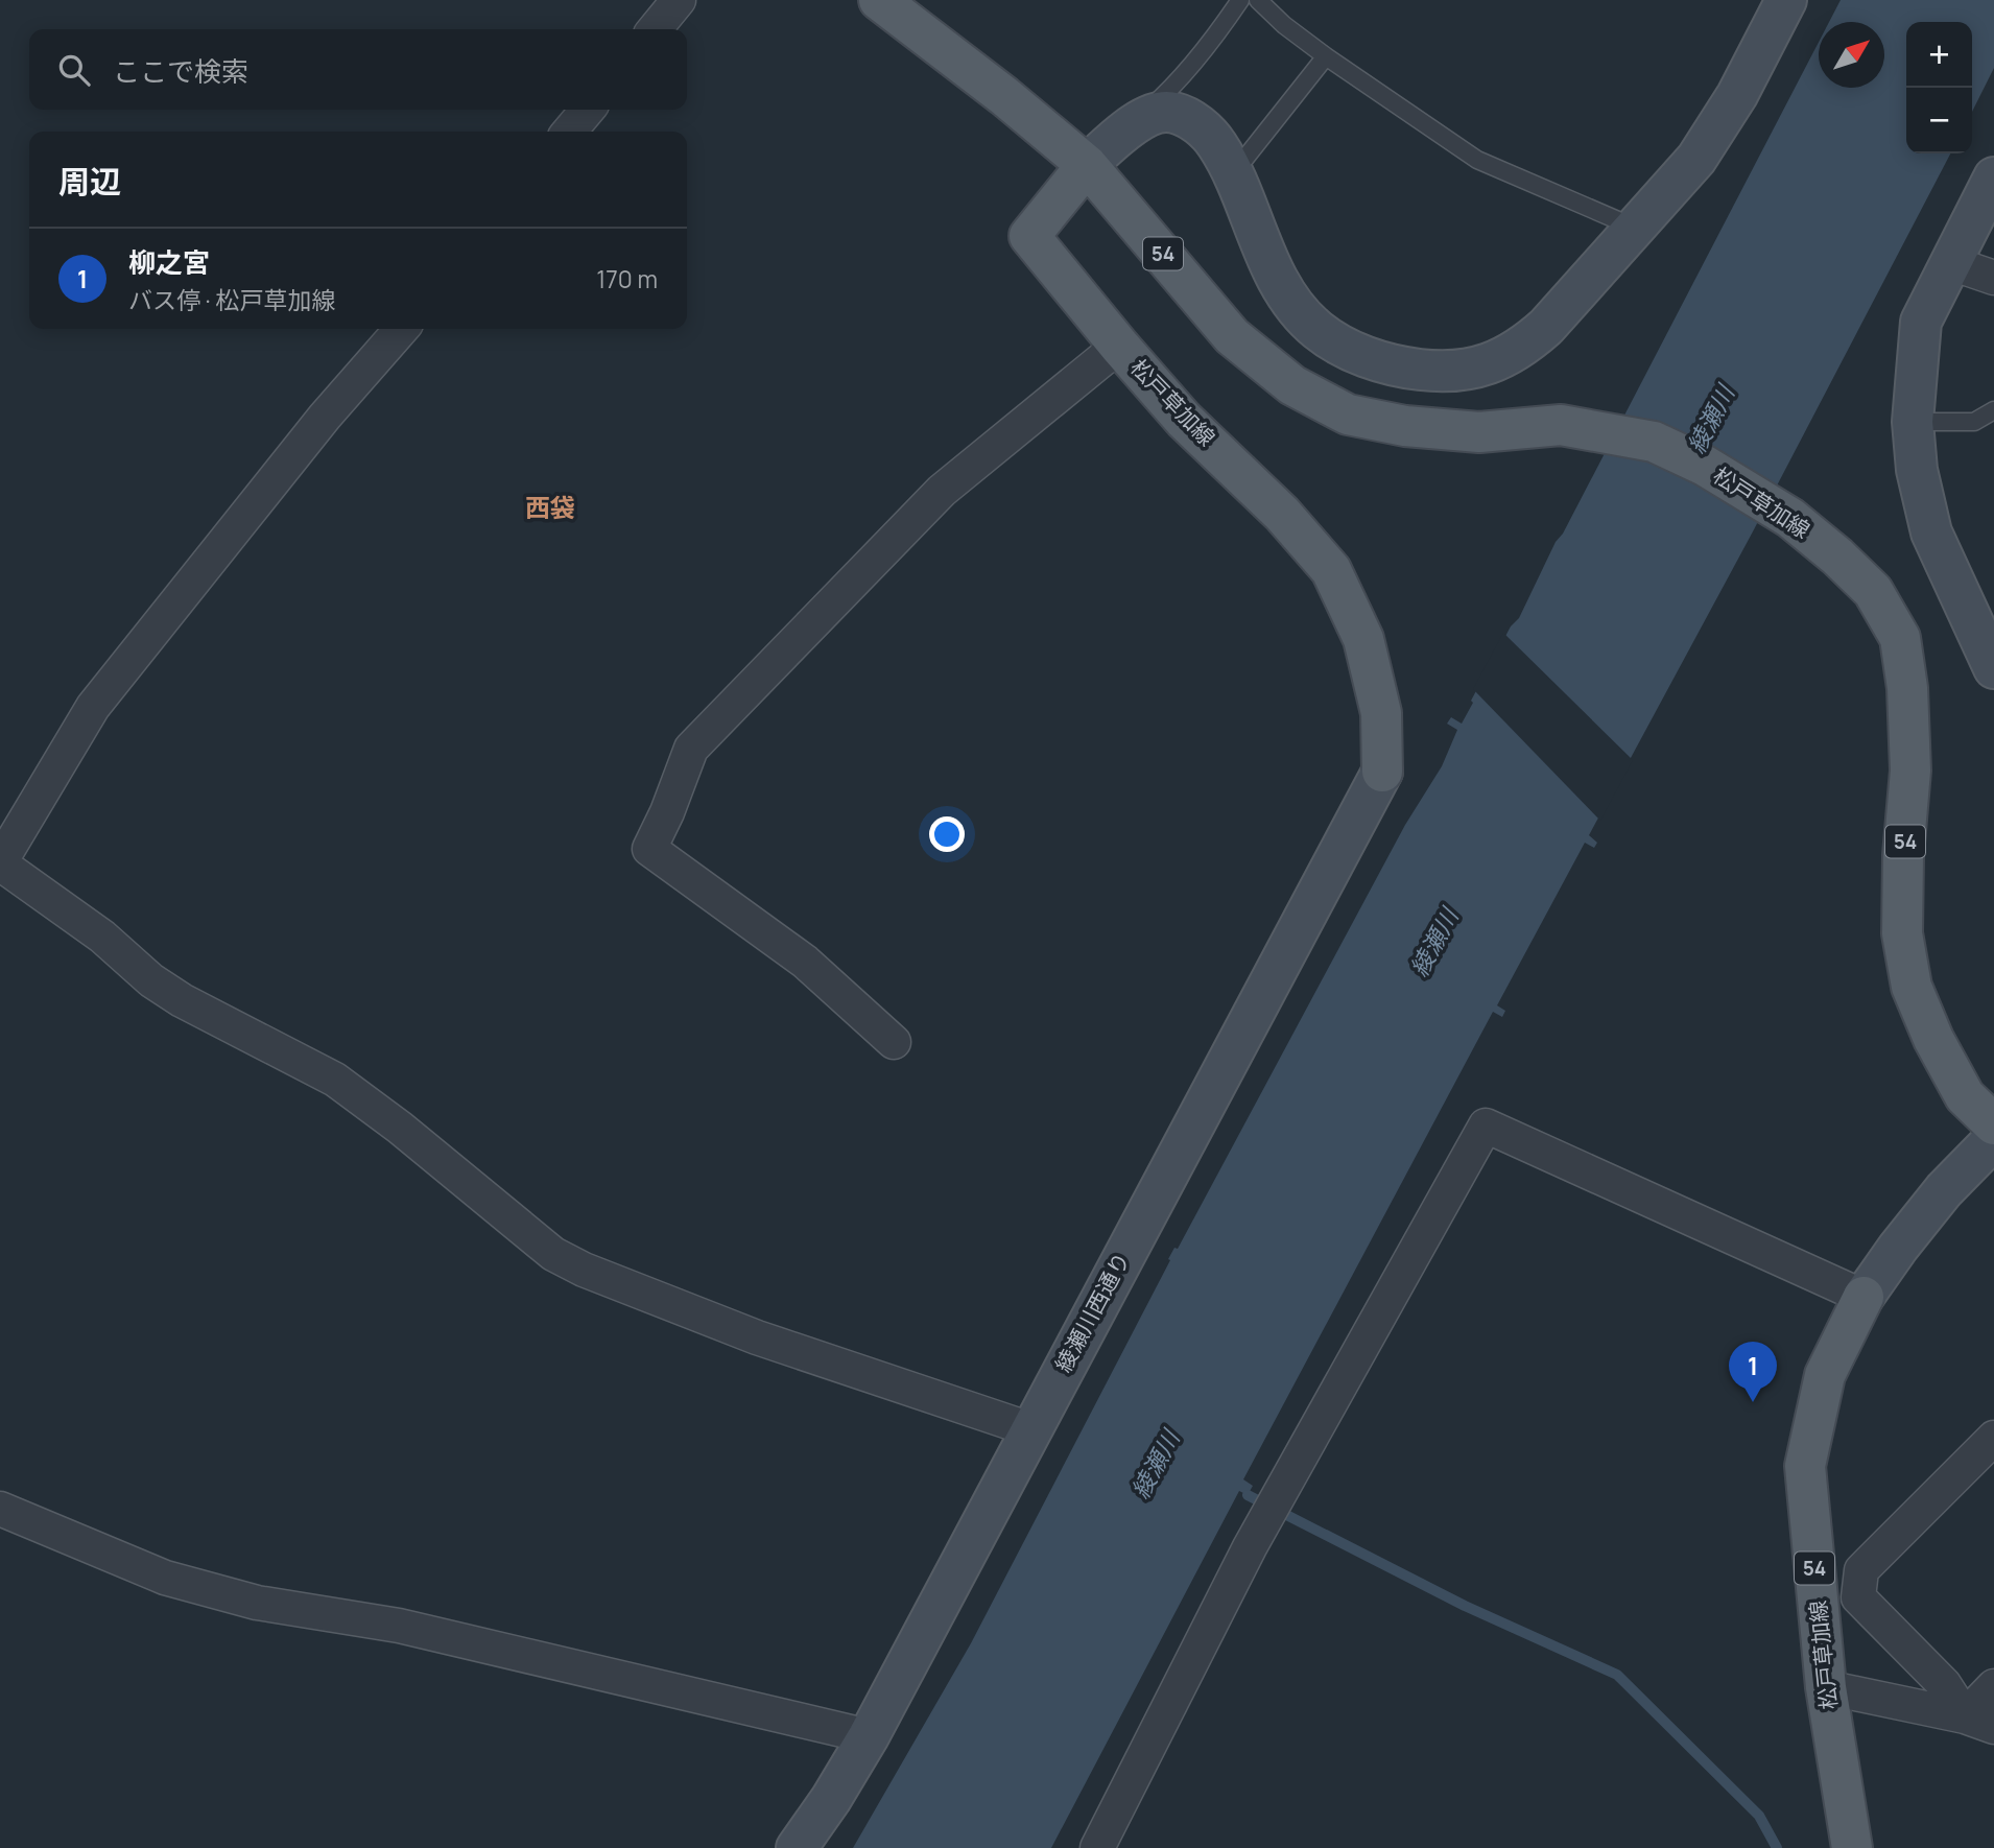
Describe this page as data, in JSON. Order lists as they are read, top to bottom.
{
  "streets": {
    "main road": ["54", "松戸草加線"],
    "street": ["綾瀬川西通り"]
  },
  "crossings": [
    ["松戸草加線", "綾瀬川西通り"]
  ],
  "districts": ["西袋"],
  "water": ["綾瀬川"],
  "north": "top right",
  "page": {
    "map_buttons": ["+", "−"],
    "search": "ここで検索",
    "heading": "周辺",
    "list": [
      {
        "mark": "1",
        "name": "柳之宮",
        "note": "バス停 · 松戸草加線",
        "value": "170 m"
      }
    ],
    "pins": "1"
  }
}
